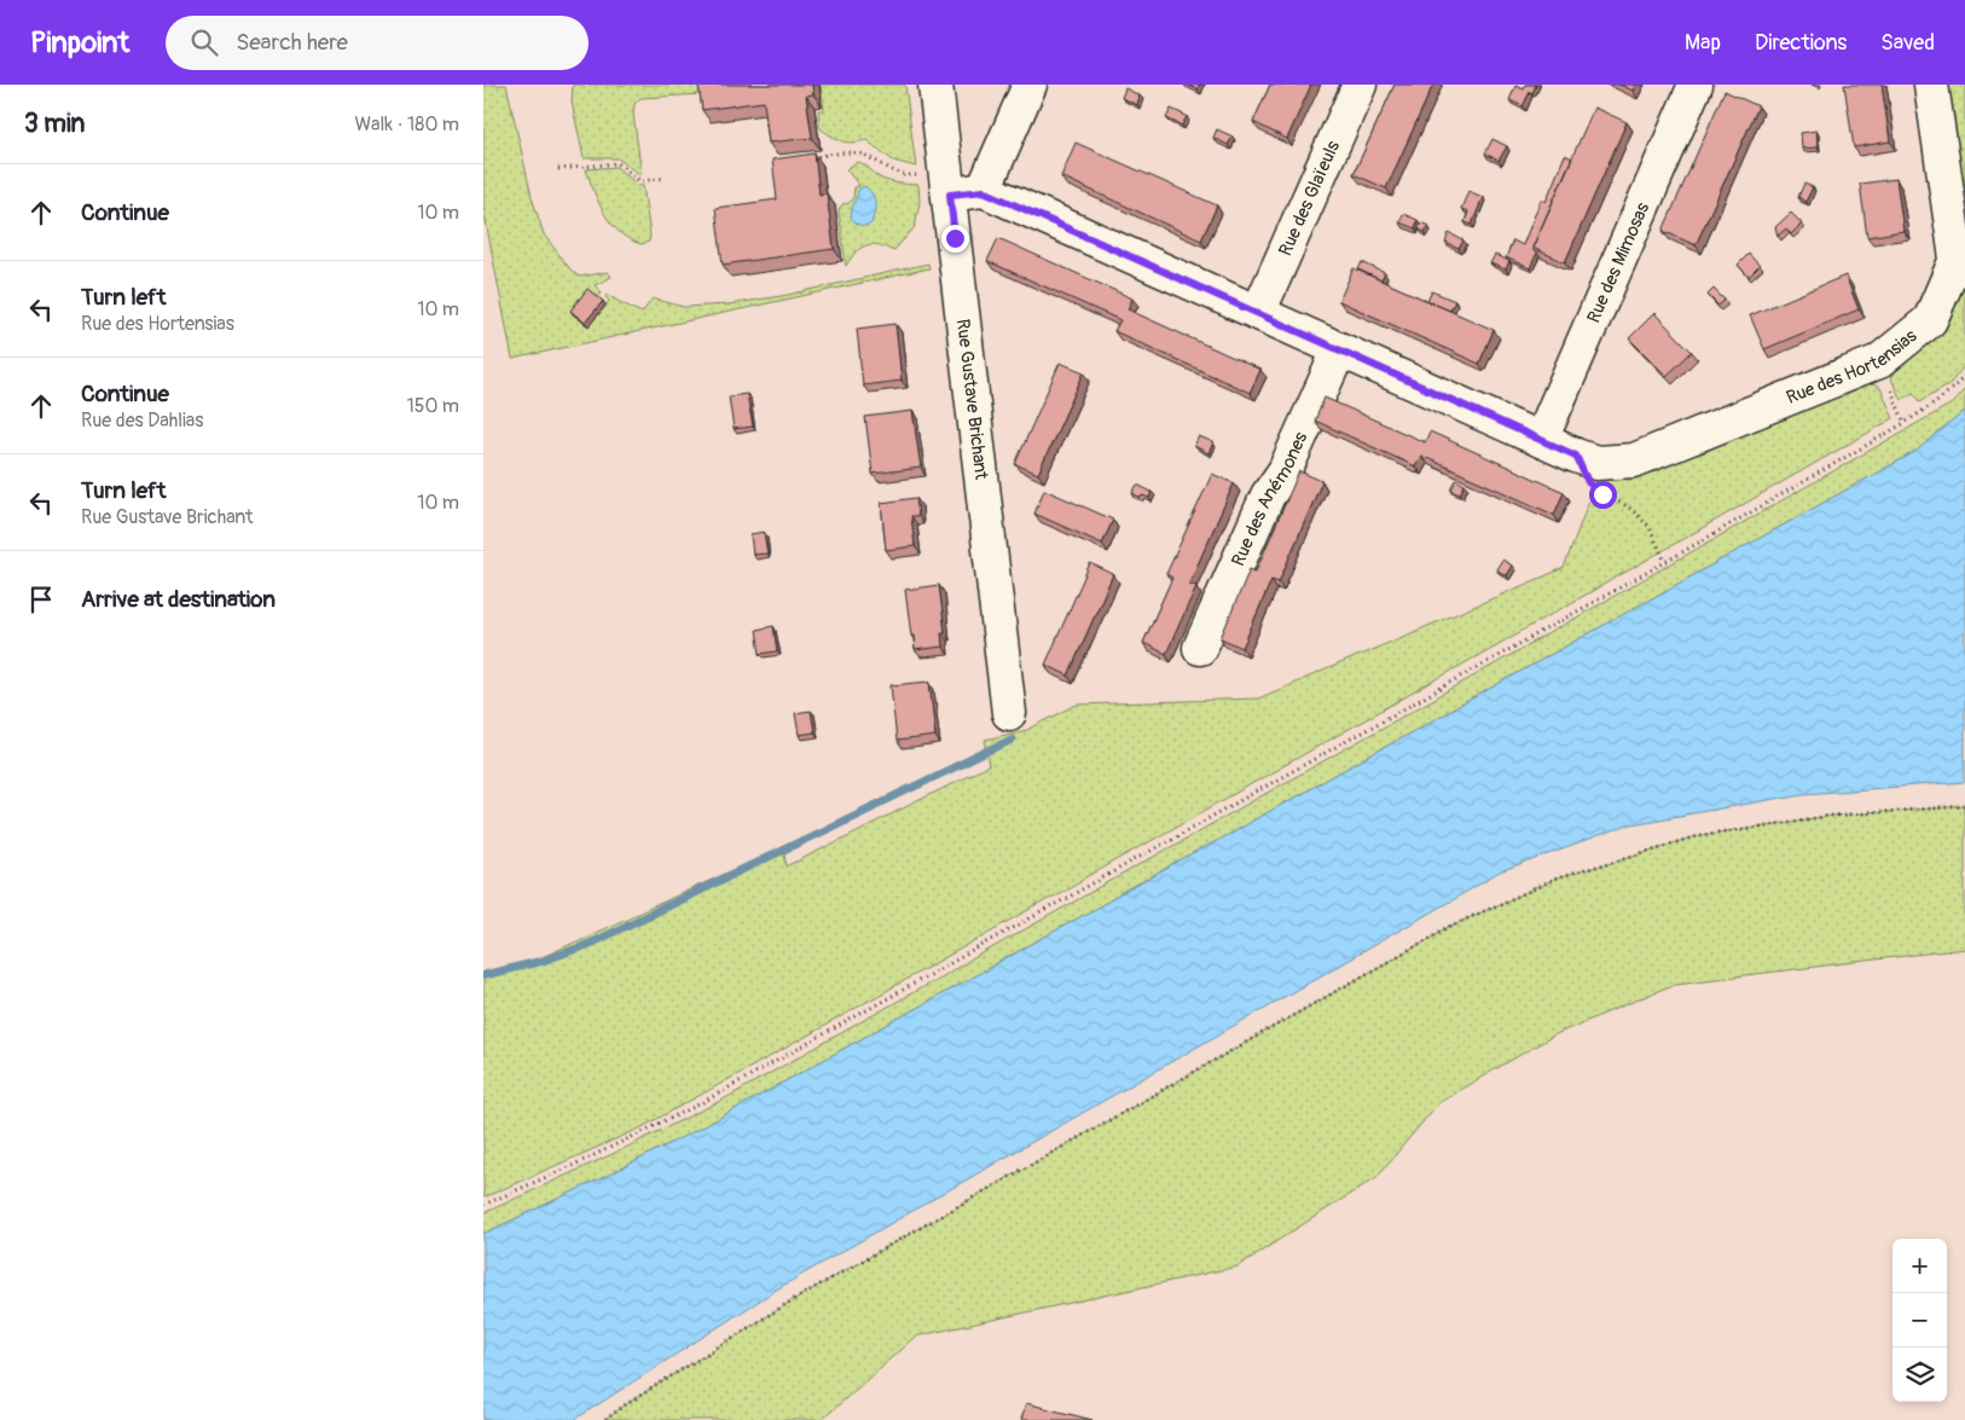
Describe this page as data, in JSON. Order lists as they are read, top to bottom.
{
  "streets": {
    "street": [
      "Rue des Glaïeuls",
      "Rue des Mimosas",
      "Rue des Hortensias",
      "Rue Gustave Brichant",
      "Rue des Anémones"
    ]
  },
  "crossings": [
    ["Rue des Glaïeuls", "Rue des Hortensias"],
    ["Rue des Mimosas", "Rue des Hortensias"],
    ["Rue des Hortensias", "Rue des Anémones"]
  ],
  "page": {
    "header": "Pinpoint",
    "search": "Search here",
    "nav": ["Map", "Directions", "Saved"],
    "heading": ["3 min", "Walk · 180 m"],
    "list": [
      ["Continue", "10 m"],
      ["Turn left", "Rue des Hortensias", "10 m"],
      ["Continue", "Rue des Dahlias", "150 m"],
      ["Turn left", "Rue Gustave Brichant", "10 m"],
      "Arrive at destination"
    ],
    "map_buttons": ["+", "−"]
  }
}
